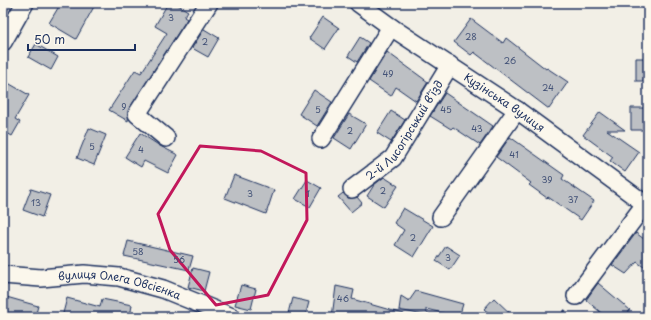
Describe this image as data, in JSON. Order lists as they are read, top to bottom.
{
  "streets": {
    "street": ["Кузінська вулиця", "2-й Лисогірський в’їзд", "вулиця Олега Овсієнка"]
  },
  "crossings": [
    ["Кузінська вулиця", "2-й Лисогірський в’їзд"]
  ],
  "house_numbers": [
    "3",
    "28",
    "2",
    "26",
    "49",
    "24",
    "9",
    "5",
    "45",
    "43",
    "2",
    "5",
    "4",
    "41",
    "39",
    "2",
    "3",
    "1",
    "37",
    "13",
    "2",
    "58",
    "3",
    "56",
    "46"
  ],
  "scale_bar": "50 m"
}
